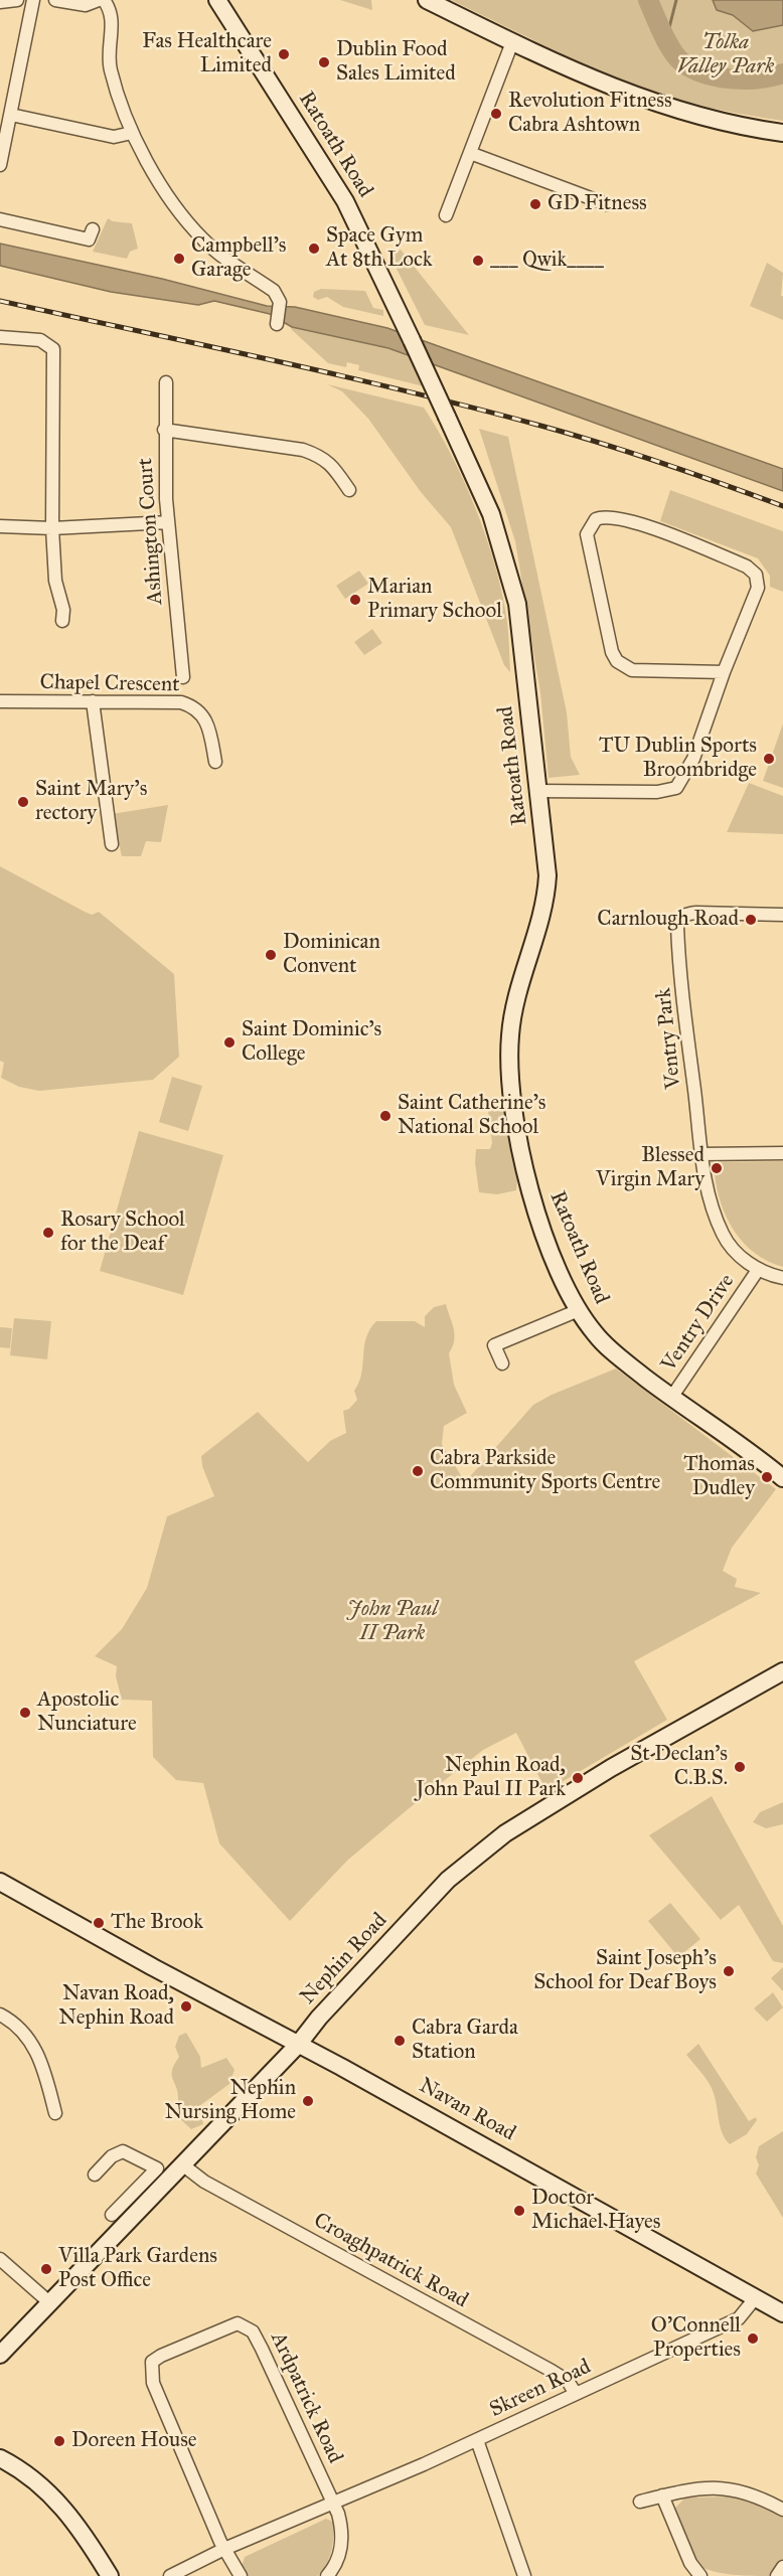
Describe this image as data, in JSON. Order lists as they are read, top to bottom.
{
  "streets": {
    "main road": ["Ratoath Road", "Nephin Road", "Navan Road"],
    "street": [
      "Ashington Court",
      "Chapel Crescent",
      "Ventry Park",
      "Ventry Drive",
      "Croaghpatrick Road",
      "Skreen Road",
      "Ardpatrick Road"
    ]
  },
  "crossings": [
    ["Ratoath Road", "Ventry Drive"],
    ["Ventry Park", "Ventry Drive"],
    ["Nephin Road", "Navan Road"],
    ["Nephin Road", "Croaghpatrick Road"],
    ["Navan Road", "Skreen Road"],
    ["Croaghpatrick Road", "Skreen Road"],
    ["Skreen Road", "Ardpatrick Road"]
  ],
  "parks": ["Tolka Valley Park", "John Paul II Park"],
  "places": [
    "Fas Healthcare Limited",
    "Dublin Food Sales Limited",
    "Revolution Fitness Cabra Ashtown",
    "GD Fitness",
    "Space Gym At 8th Lock",
    "Campbell's Garage",
    "___ Qwik____",
    "Marian Primary School",
    "TU Dublin Sports Broombridge",
    "Saint Mary's rectory",
    "Carnlough Road",
    "Dominican Convent",
    "Saint Dominic's College",
    "Saint Catherine's National School",
    "Blessed Virgin Mary",
    "Rosary School for the Deaf",
    "Cabra Parkside Community Sports Centre",
    "Thomas Dudley",
    "Apostolic Nunciature",
    "St Declan's C.B.S.",
    "Nephin Road, John Paul II Park",
    "The Brook",
    "Saint Joseph's School for Deaf Boys",
    "Navan Road, Nephin Road",
    "Cabra Garda Station",
    "Nephin Nursing Home",
    "Doctor Michael Hayes",
    "Villa Park Gardens Post Office",
    "O'Connell Properties",
    "Doreen House"
  ]
}
